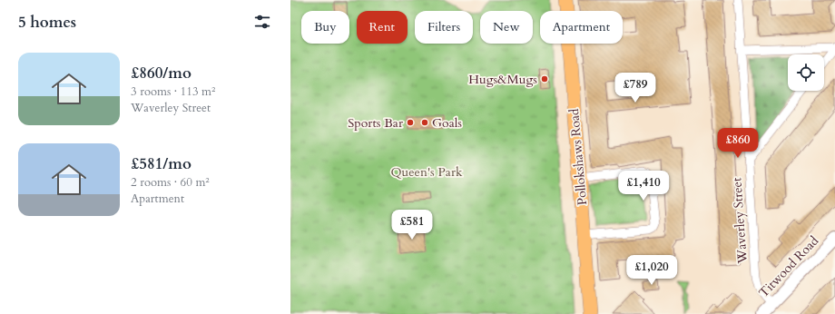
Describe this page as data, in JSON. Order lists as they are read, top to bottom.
{
  "streets": {
    "main road": ["Pollokshaws Road"],
    "street": ["Waverley Street", "Titwood Road"]
  },
  "crossings": [
    ["Waverley Street", "Titwood Road"]
  ],
  "parks": ["Queen's Park"],
  "places": ["Hugs&Mugs", "Sports Bar", "Goals"],
  "page": {
    "heading": "5 homes",
    "chip": [
      "Buy",
      "Rent",
      "Filters",
      "New",
      "Apartment"
    ],
    "list": [
      {
        "name": "£860/mo",
        "note": "3 rooms · 113 m² · Waverley Street"
      },
      {
        "name": "£581/mo",
        "note": "2 rooms · 60 m² · Apartment"
      }
    ],
    "price": [
      "£789",
      "£860",
      "£1,410",
      "£581",
      "£1,020"
    ]
  }
}
